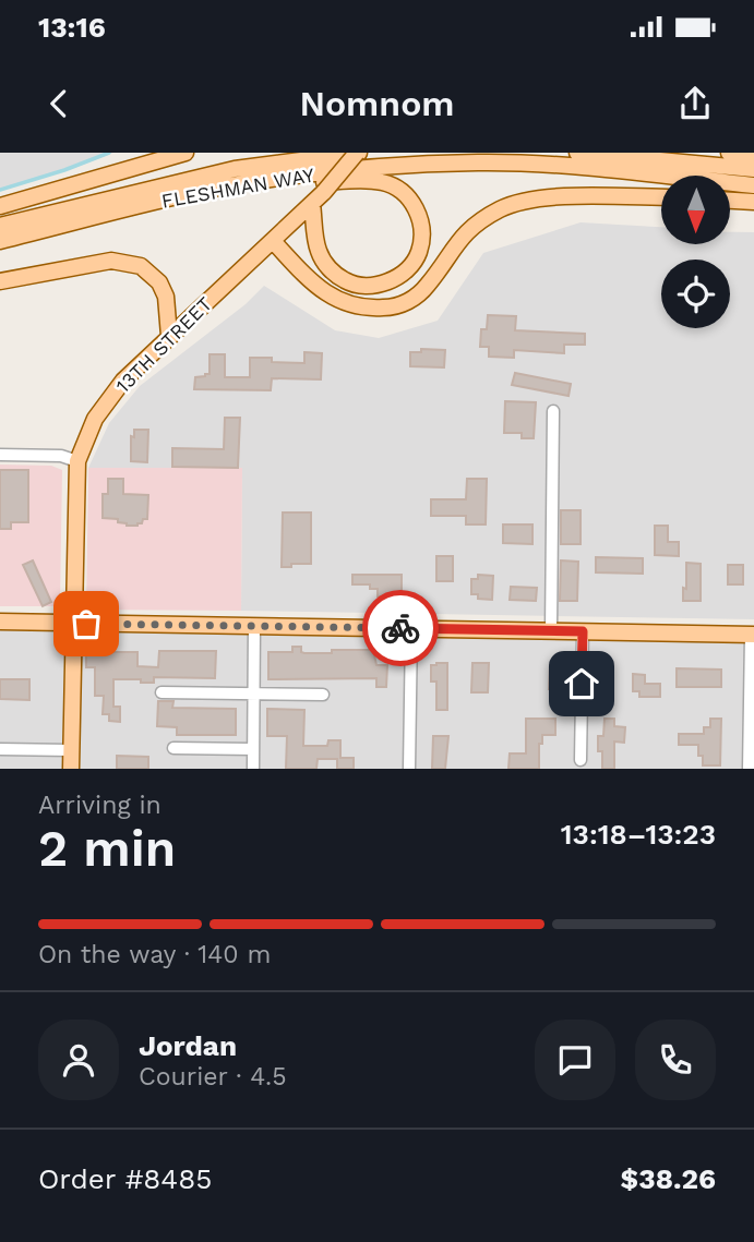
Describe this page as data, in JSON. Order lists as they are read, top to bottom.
{
  "streets": {
    "main road": ["FLESHMAN WAY", "13TH STREET"]
  },
  "crossings": [
    ["FLESHMAN WAY", "13TH STREET"]
  ],
  "north": "bottom",
  "page": {
    "status": "13:16",
    "header": "Nomnom",
    "heading": ["2 min", "Arriving in", "13:18–13:23"],
    "panel": [
      "Jordan",
      "Courier · 4.5",
      "Order #8485",
      "$38.26"
    ],
    "bar": "On the way · 140 m"
  }
}
